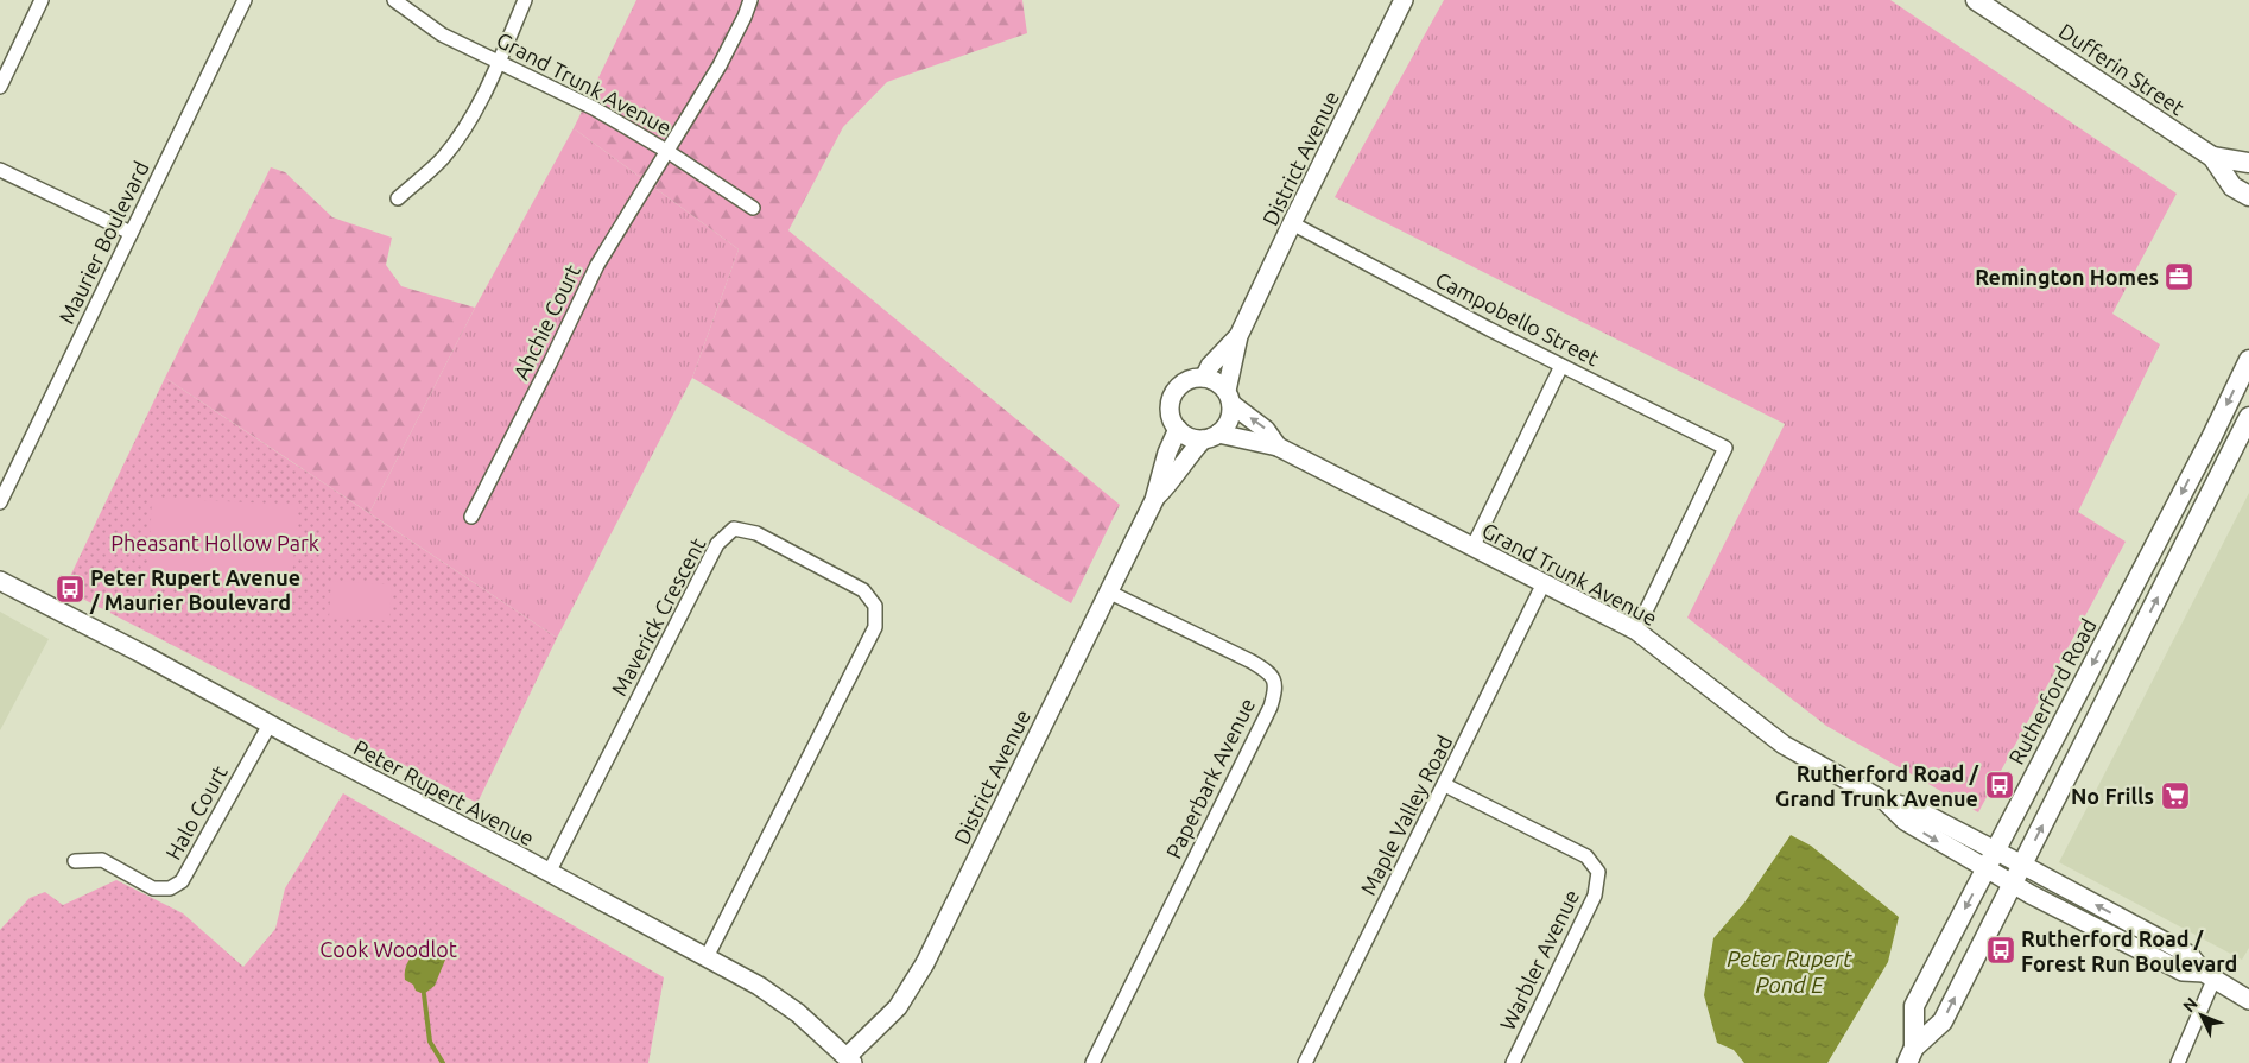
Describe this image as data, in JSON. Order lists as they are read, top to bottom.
{
  "streets": {
    "main road": ["Dufferin Street", "Rutherford Road"],
    "street": [
      "Grand Trunk Avenue",
      "District Avenue",
      "Maurier Boulevard",
      "Campobello Street",
      "Ahchie Court",
      "Maverick Crescent",
      "Paperbark Avenue",
      "Peter Rupert Avenue",
      "Halo Court",
      "Maple Valley Road",
      "Warbler Avenue"
    ]
  },
  "crossings": [
    ["Grand Trunk Avenue", "District Avenue"],
    ["Grand Trunk Avenue", "Campobello Street"],
    ["Grand Trunk Avenue", "Ahchie Court"],
    ["Grand Trunk Avenue", "Rutherford Road"],
    ["Grand Trunk Avenue", "Maple Valley Road"],
    ["District Avenue", "Campobello Street"],
    ["District Avenue", "Paperbark Avenue"],
    ["District Avenue", "Peter Rupert Avenue"],
    ["Maverick Crescent", "Peter Rupert Avenue"],
    ["Peter Rupert Avenue", "Halo Court"],
    ["Maple Valley Road", "Warbler Avenue"]
  ],
  "water": ["Peter Rupert Pond E"],
  "parks": ["Pheasant Hollow Park", "Cook Woodlot"],
  "places": {
    "office": ["Remington Homes"],
    "bus stop": ["Peter Rupert Avenue / Maurier Boulevard", "Rutherford Road / Grand Trunk Avenue", "Rutherford Road / Forest Run Boulevard"],
    "supermarket": ["No Frills"]
  },
  "north": "top left"
}
